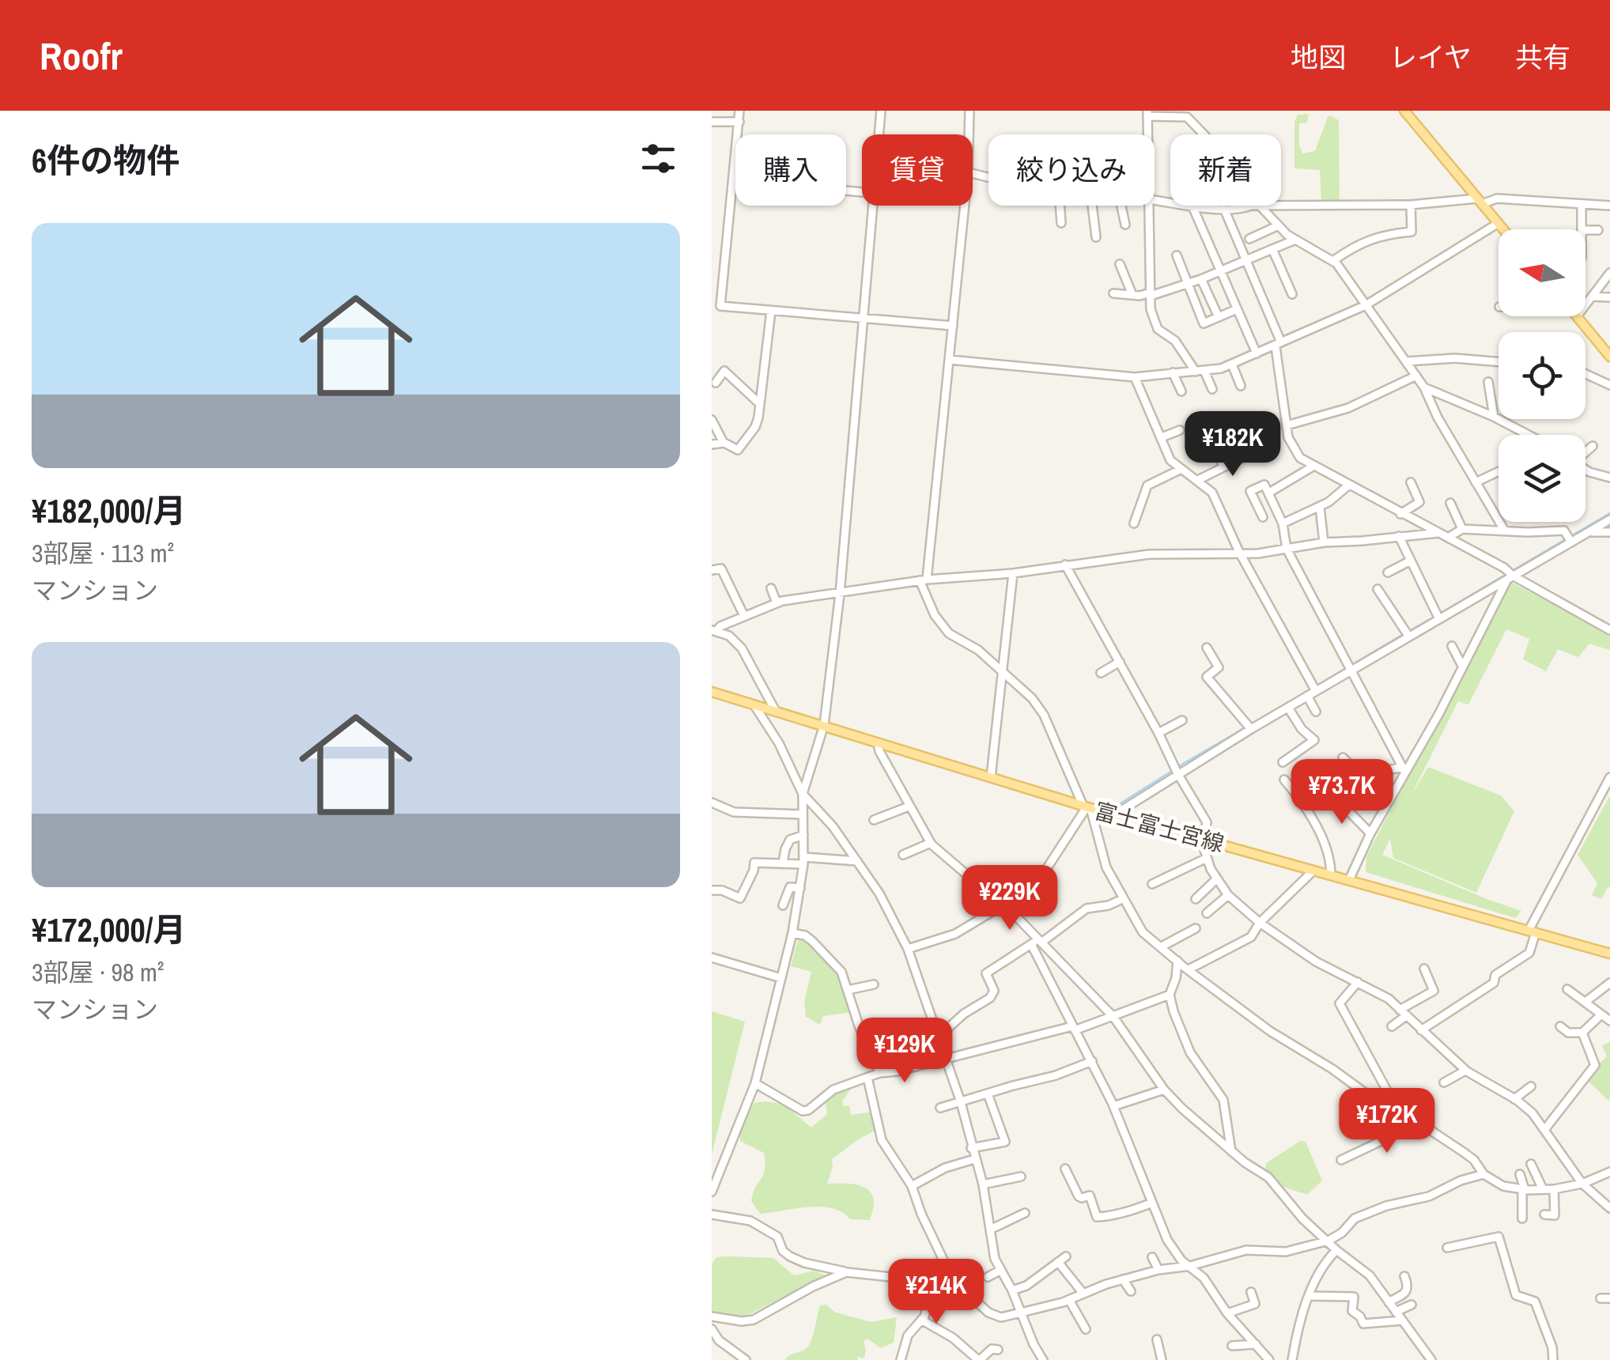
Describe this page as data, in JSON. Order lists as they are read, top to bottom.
{
  "streets": {
    "main road": ["富士富士宮線"]
  },
  "north": "left",
  "page": {
    "header": "Roofr",
    "nav": ["地図", "レイヤ", "共有"],
    "heading": "6件の物件",
    "chip": [
      "購入",
      "賃貸",
      "絞り込み",
      "新着"
    ],
    "list": [
      {
        "name": "¥182,000/月",
        "note": "3部屋 · 113 m² · マンション"
      },
      {
        "name": "¥172,000/月",
        "note": "3部屋 · 98 m² · マンション"
      }
    ],
    "price": [
      "¥182K",
      "¥73.7K",
      "¥229K",
      "¥129K",
      "¥172K",
      "¥214K"
    ]
  }
}
